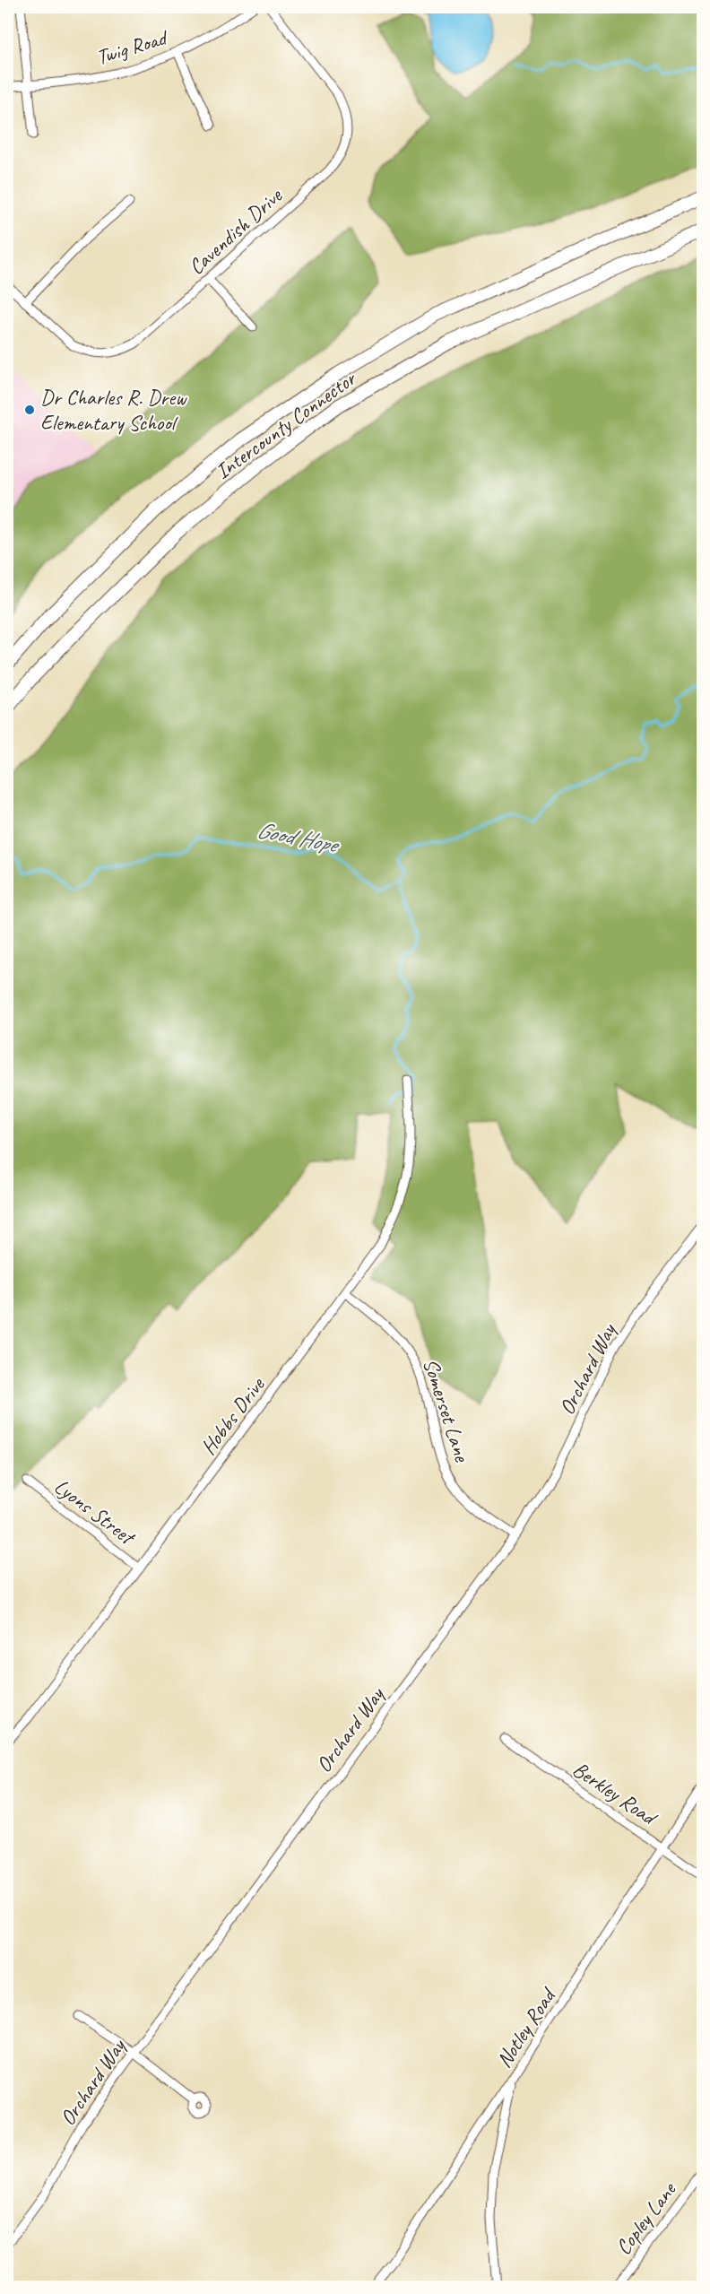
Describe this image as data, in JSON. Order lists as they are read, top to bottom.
{
  "streets": {
    "highway": ["Intercounty Connector"],
    "street": [
      "Twig Road",
      "Cavendish Drive",
      "Orchard Way",
      "Somerset Lane",
      "Hobbs Drive",
      "Lyons Street",
      "Berkley Road",
      "Notley Road",
      "Copley Lane"
    ]
  },
  "crossings": [
    ["Orchard Way", "Somerset Lane"],
    ["Somerset Lane", "Hobbs Drive"],
    ["Hobbs Drive", "Lyons Street"],
    ["Berkley Road", "Notley Road"]
  ],
  "water": ["Good Hope"],
  "places": ["Dr Charles R. Drew Elementary School"]
}
